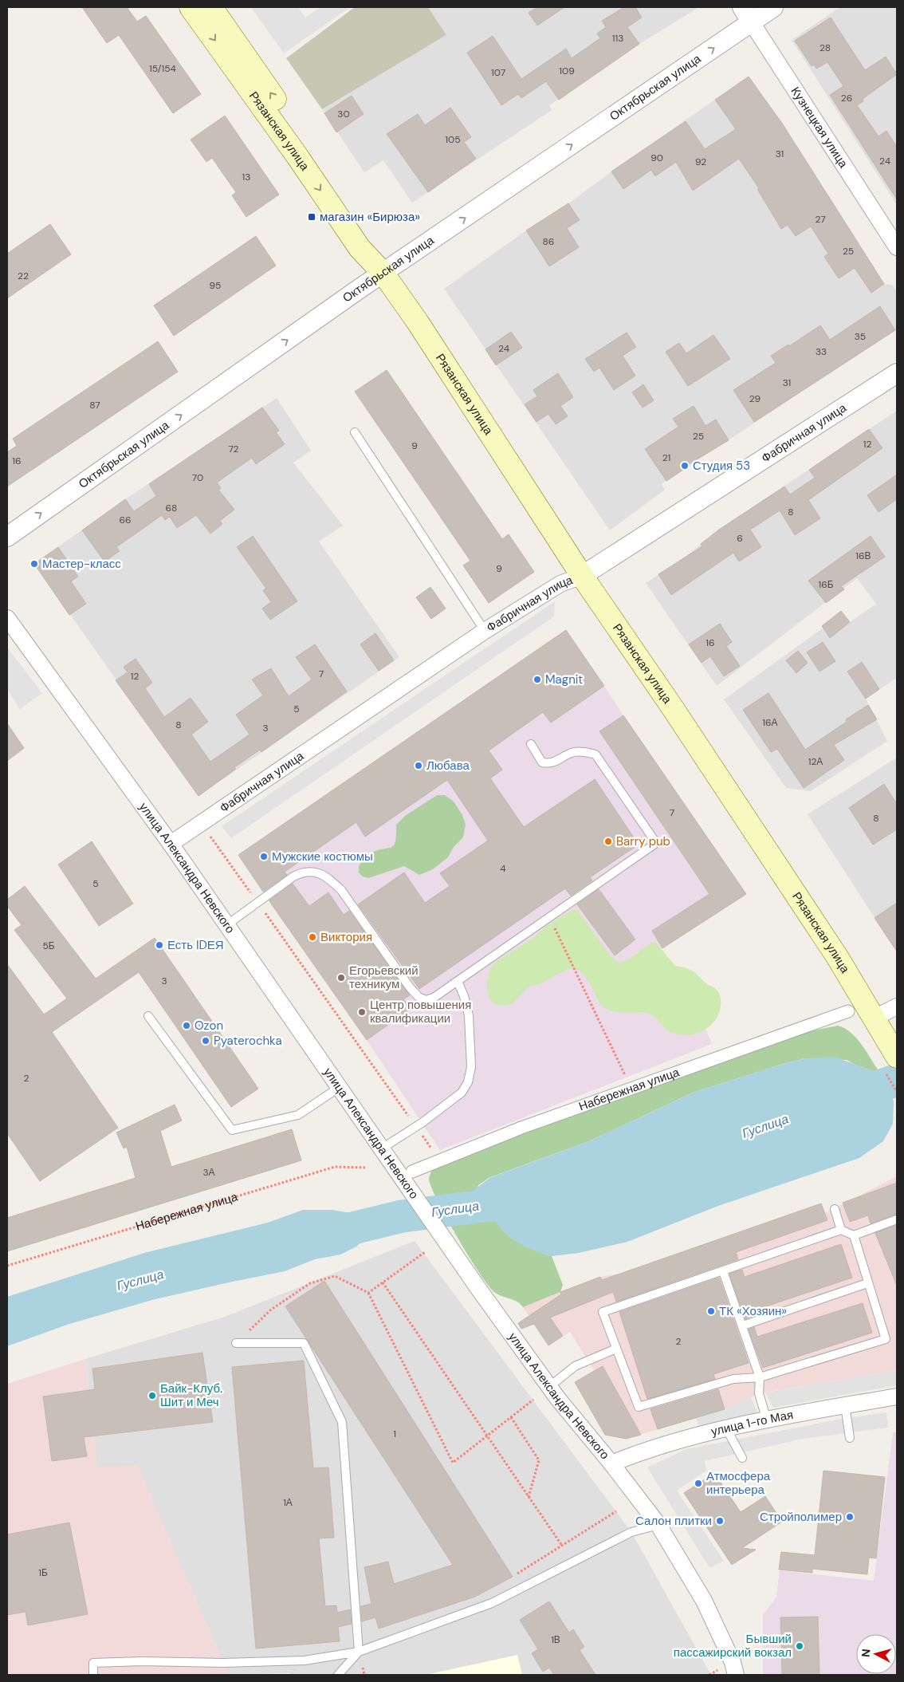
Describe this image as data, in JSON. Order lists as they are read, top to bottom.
{
  "streets": {
    "main road": ["Рязанская улица"],
    "street": [
      "Октябрьская улица",
      "Кузнецкая улица",
      "Фабричная улица",
      "улица Александра Невского",
      "Набережная улица",
      "улица 1-го Мая"
    ]
  },
  "crossings": [
    ["Октябрьская улица", "Кузнецкая улица"],
    ["Октябрьская улица", "Рязанская улица"],
    ["Рязанская улица", "Фабричная улица"],
    ["Фабричная улица", "улица Александра Невского"],
    ["улица Александра Невского", "Набережная улица"],
    ["улица Александра Невского", "улица 1-го Мая"]
  ],
  "one_way": ["Октябрьская улица"],
  "water": ["Гуслица"],
  "places": {
    "transit": ["магазин «Бирюза»"],
    "other": [
      "Студия 53",
      "Мастер-класс",
      "Magnit",
      "Любава",
      "Barry pub",
      "Мужские костюмы",
      "Виктория",
      "Есть IDЕЯ",
      "Егорьевский техникум",
      "Центр повышения квалификации",
      "Ozon",
      "Pyaterochka",
      "ТК «Хозяин»",
      "Байк-Клуб. Шит и Меч",
      "Атмосфера интерьера",
      "Стройполимер",
      "Салон плитки",
      "Бывший пассажирский вокзал"
    ]
  },
  "house_numbers": [
    "113",
    "28",
    "15/154",
    "109",
    "107",
    "26",
    "30",
    "105",
    "31",
    "90",
    "24",
    "92",
    "13",
    "27",
    "86",
    "25",
    "22",
    "95",
    "35",
    "24",
    "33",
    "31",
    "29",
    "87",
    "25",
    "12",
    "9",
    "72",
    "21",
    "16",
    "70",
    "68",
    "8",
    "66",
    "6",
    "16В",
    "9",
    "16Б",
    "16",
    "7",
    "12",
    "5",
    "16А",
    "8",
    "3",
    "12А",
    "7",
    "8",
    "4",
    "5",
    "5Б",
    "3",
    "2",
    "3А",
    "2",
    "1",
    "1А",
    "1Б",
    "1В"
  ],
  "north": "left"
}
